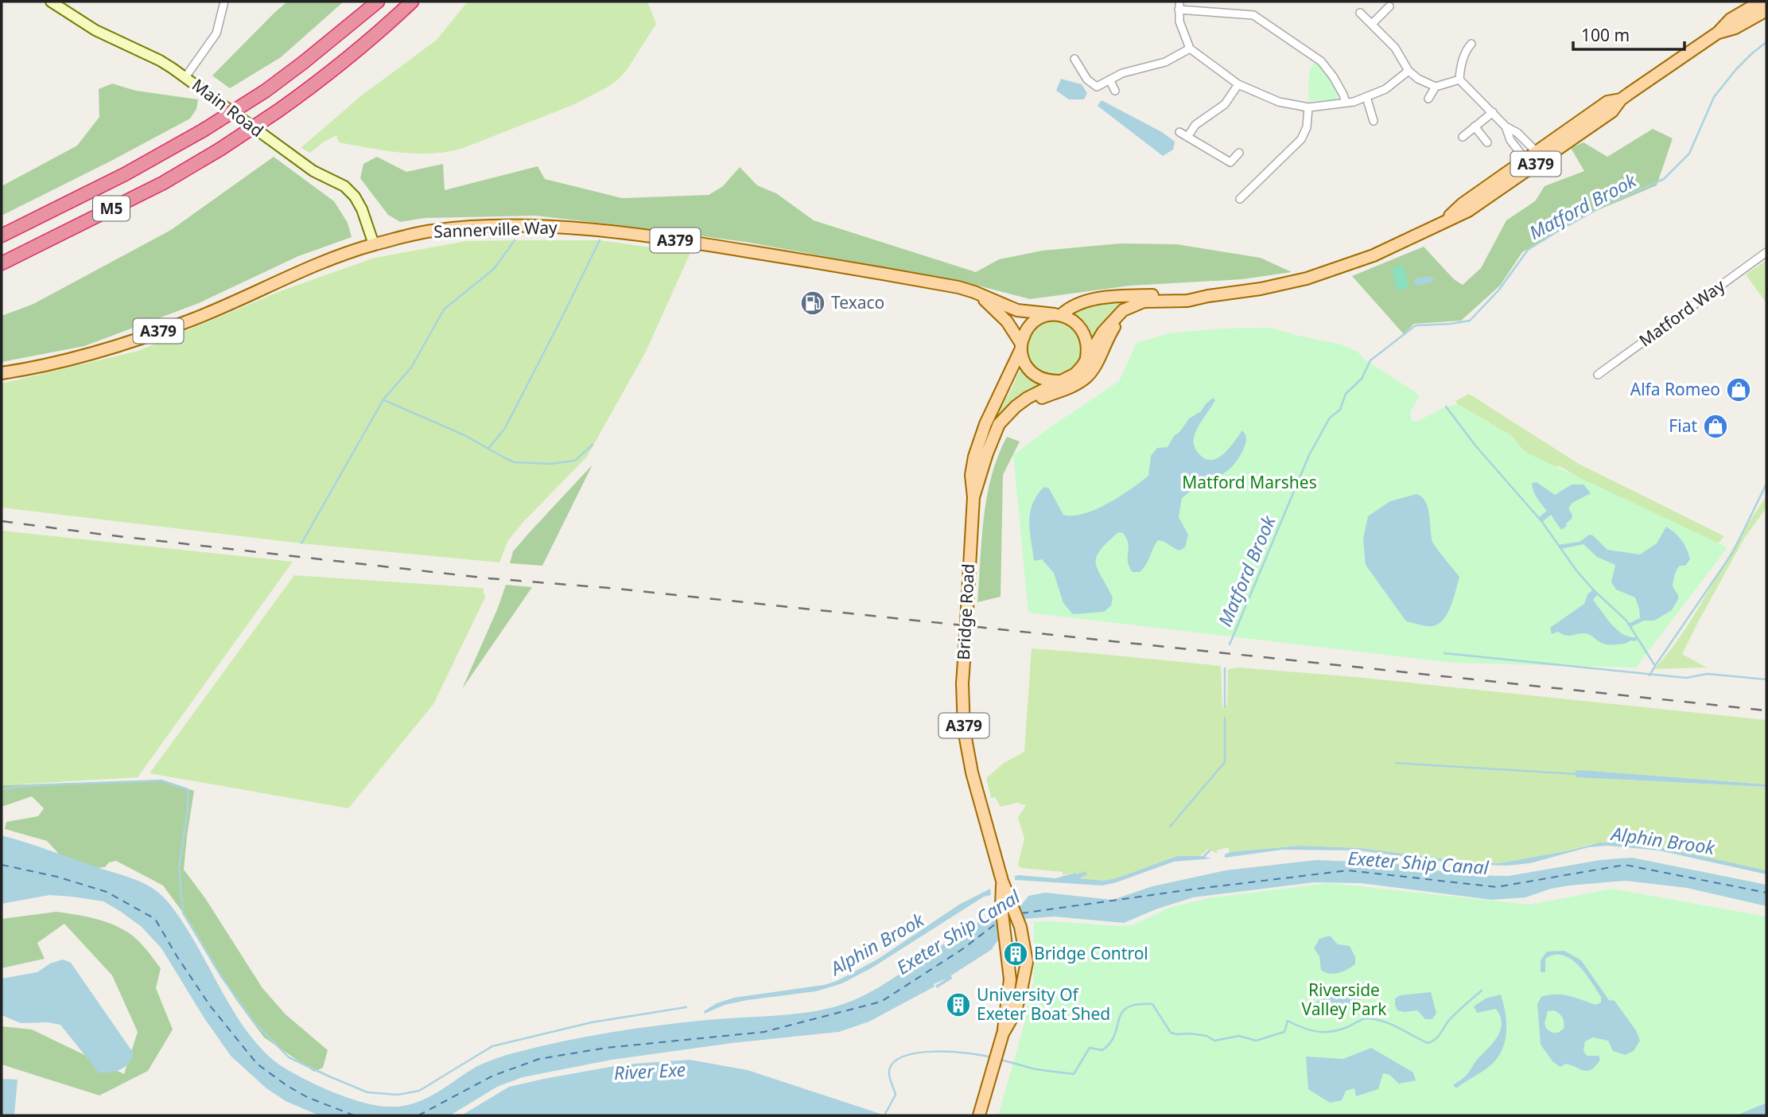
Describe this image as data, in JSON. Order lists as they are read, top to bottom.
{
  "streets": {
    "highway": ["M5"],
    "main road": ["A379", "Sannerville Way", "Bridge Road"],
    "street": ["Main Road", "Matford Way"]
  },
  "crossings": [
    ["Main Road", "Sannerville Way"],
    ["A379", "Sannerville Way"],
    ["A379", "Bridge Road"],
    ["Sannerville Way", "Bridge Road"]
  ],
  "water": [
    "Matford Brook",
    "Alphin Brook",
    "Exeter Ship Canal",
    "River Exe"
  ],
  "parks": ["Matford Marshes", "Riverside Valley Park"],
  "places": {
    "fuel station": ["Texaco"],
    "shop": ["Alfa Romeo", "Fiat"],
    "building": ["Bridge Control", "University Of Exeter Boat Shed"]
  },
  "scale_bar": "100 m"
}
